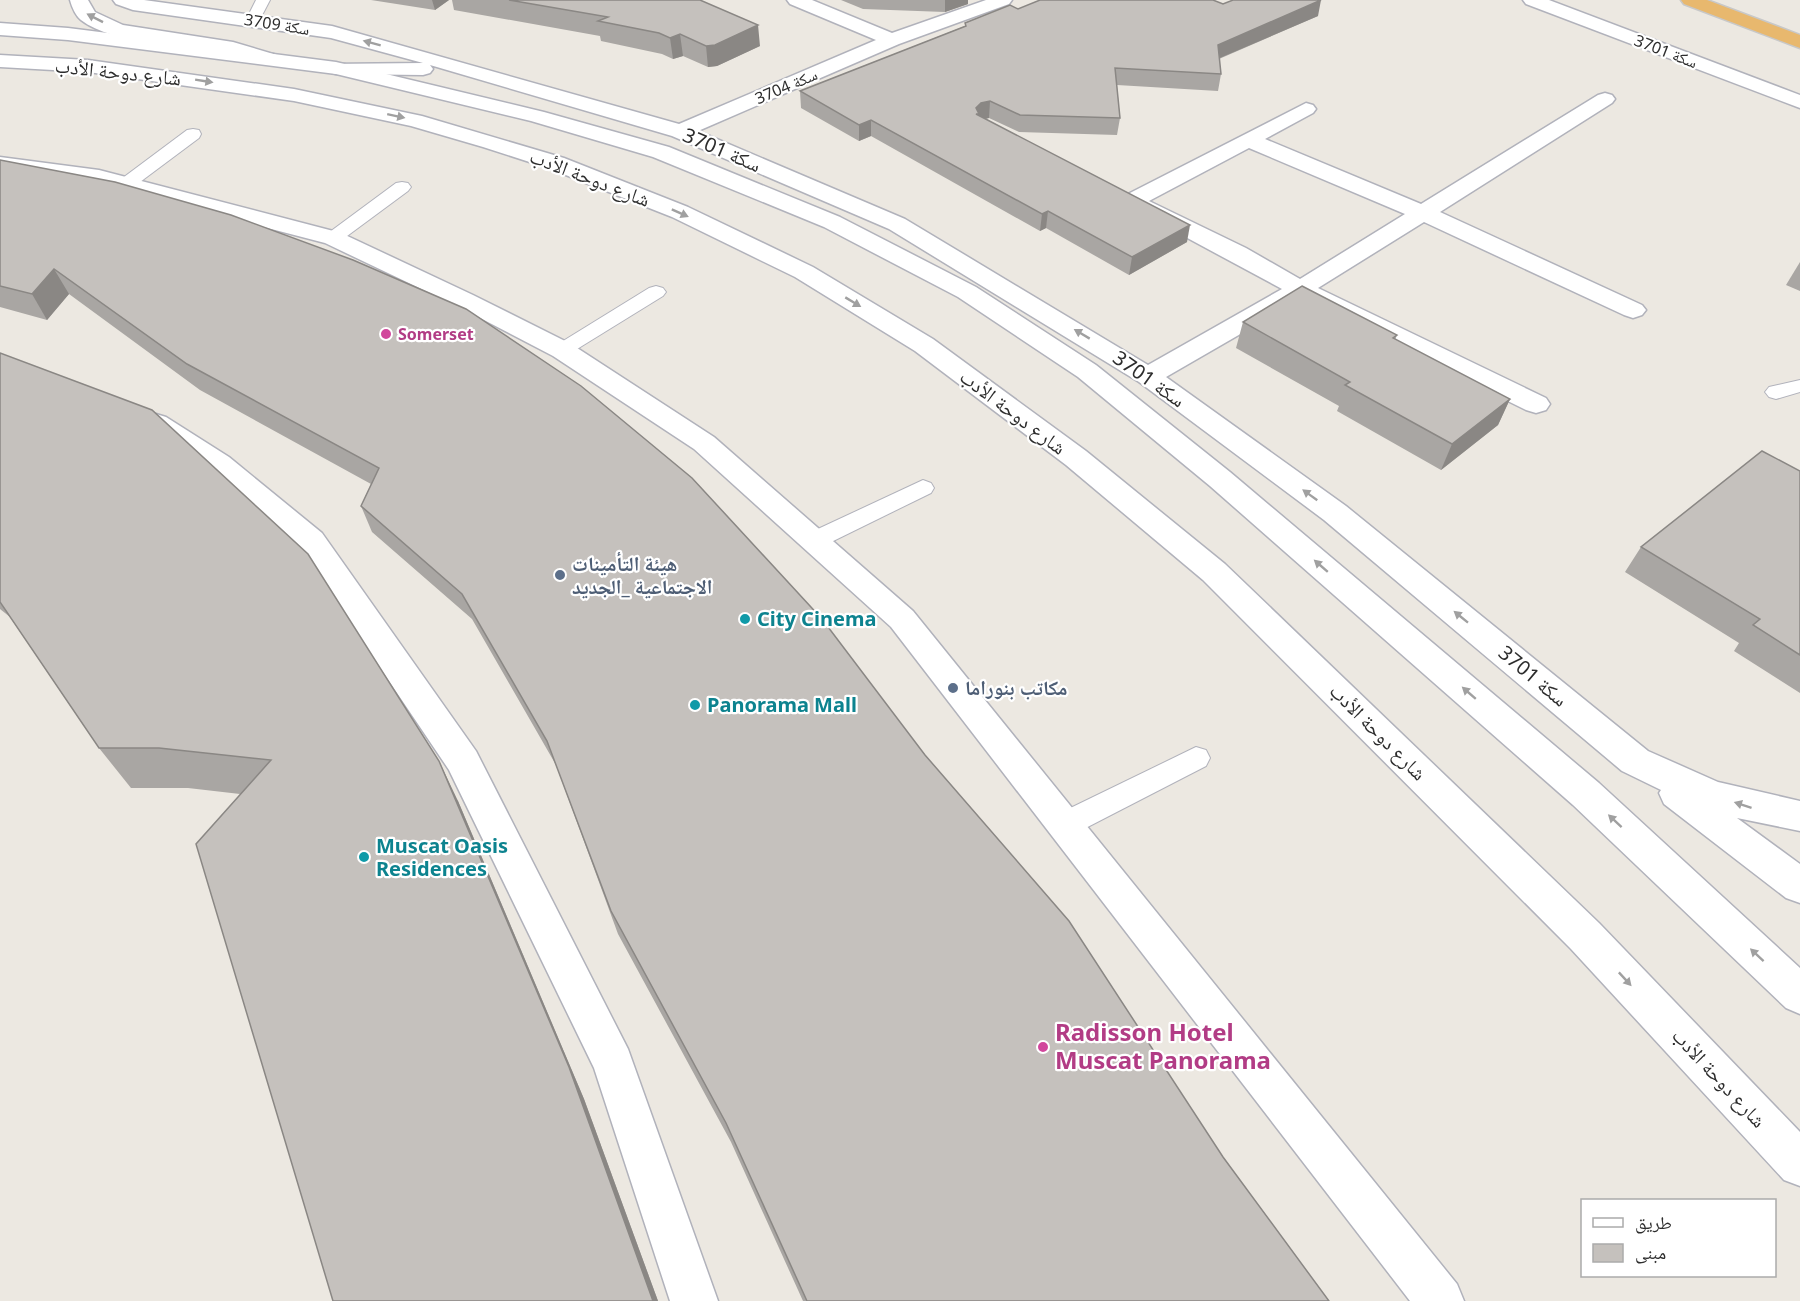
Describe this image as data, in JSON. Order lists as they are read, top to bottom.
{
  "streets": {
    "street": [
      "سكة 3709",
      "سكة 3701",
      "شارع دوحة الأدب",
      "سكة 3704"
    ]
  },
  "crossings": [
    ["سكة 3709", "سكة 3701"],
    ["سكة 3709", "شارع دوحة الأدب"],
    ["سكة 3701", "سكة 3704"]
  ],
  "places": [
    "Somerset",
    "هيئة التأمينات الاجتماعية _الجديد",
    "City Cinema",
    "مكاتب بنوراما",
    "Panorama Mall",
    "Muscat Oasis Residences",
    "Radisson Hotel Muscat Panorama"
  ],
  "legend": ["طريق", "مبنى"]
}
